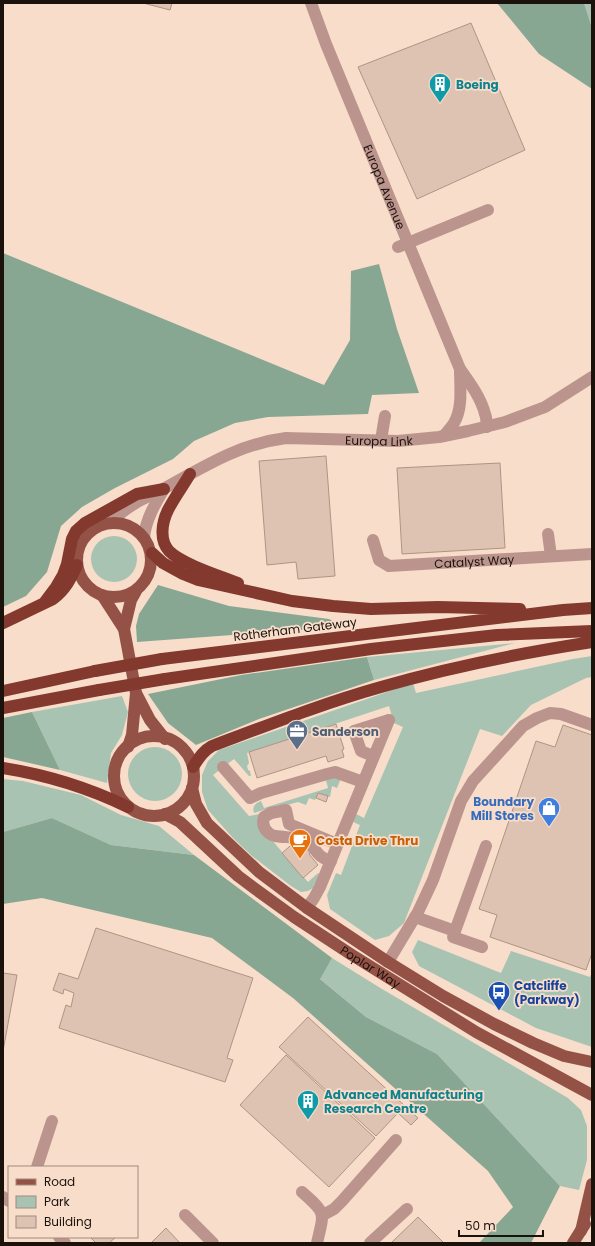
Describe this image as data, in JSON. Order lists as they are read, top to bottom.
{
  "streets": {
    "highway": ["Rotherham Gateway"],
    "main road": ["Poplar Way"],
    "street": ["Europa Avenue", "Europa Link", "Catalyst Way"]
  },
  "crossings": [
    ["Europa Avenue", "Europa Link"]
  ],
  "places": {
    "building": ["Boeing", "Advanced Manufacturing Research Centre"],
    "office": ["Sanderson"],
    "shop": ["Boundary Mill Stores"],
    "cafe": ["Costa Drive Thru"],
    "bus stop": ["Catcliffe (Parkway)"]
  },
  "legend": ["Road", "Park", "Building"],
  "scale_bar": "50 m"
}
